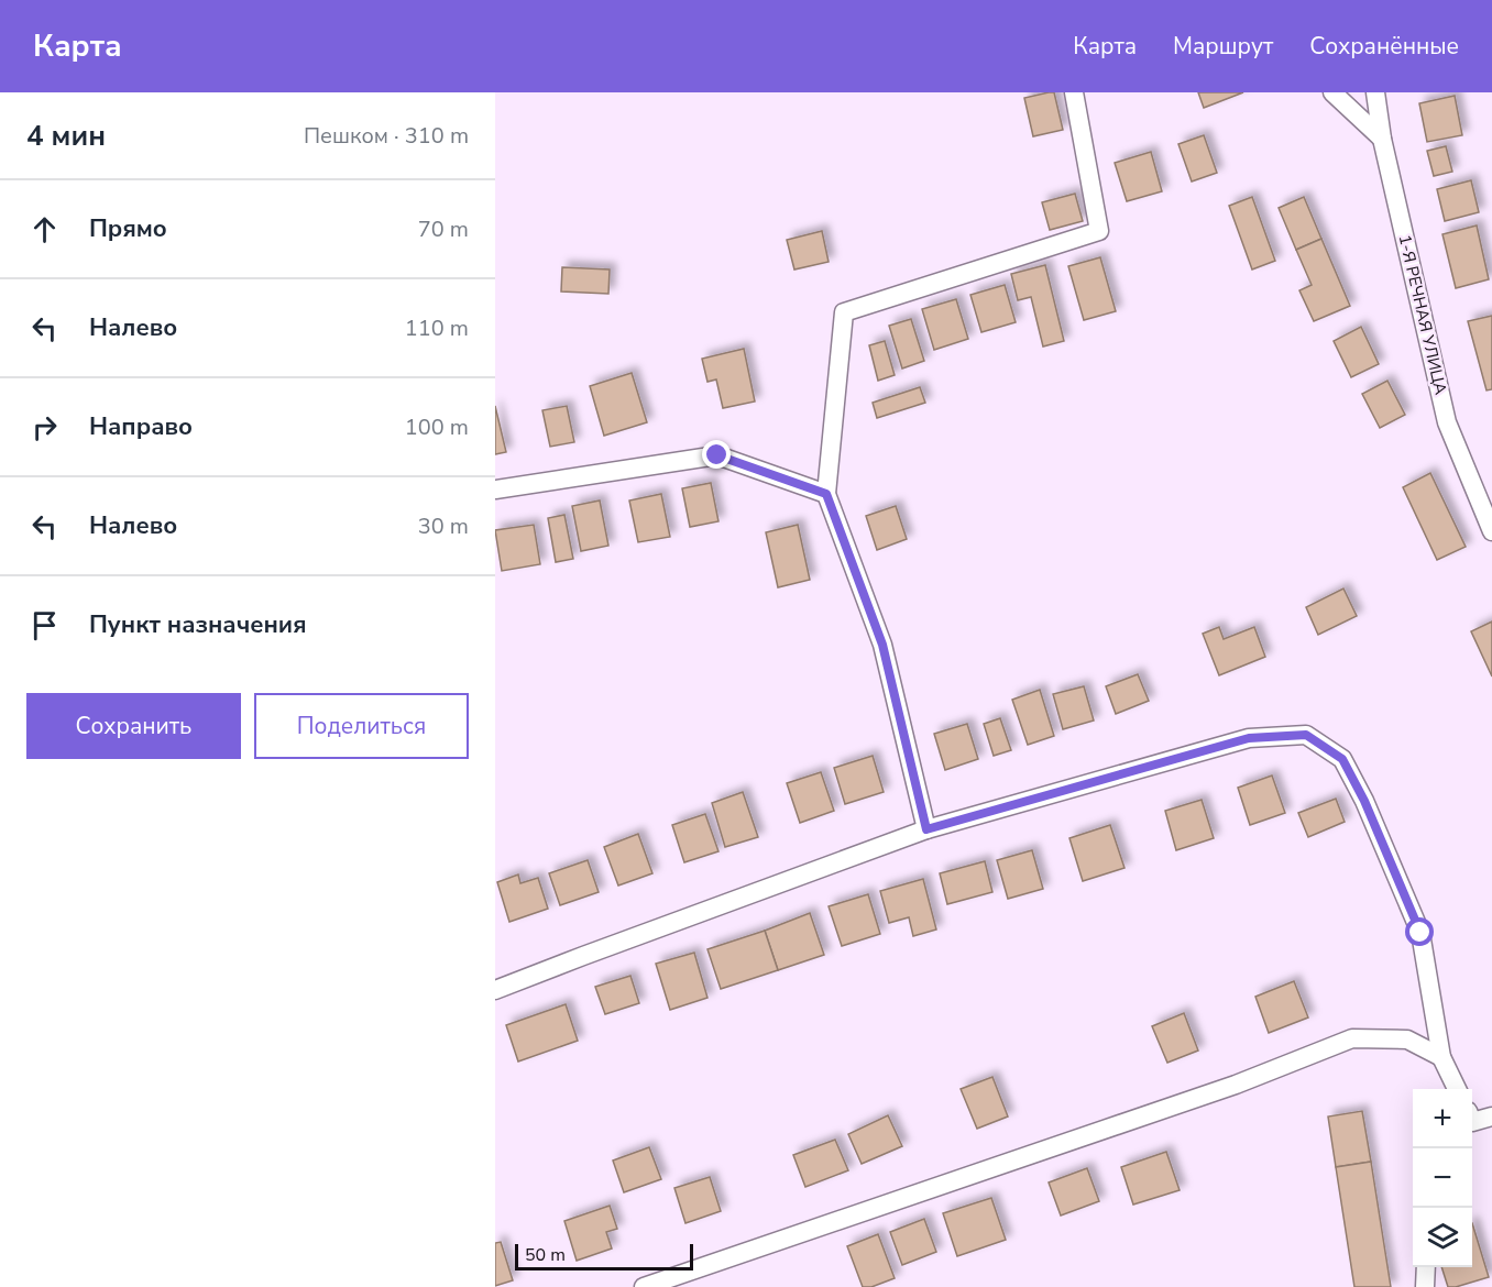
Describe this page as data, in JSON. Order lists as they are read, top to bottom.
{
  "streets": {
    "street": ["1-Я РЕЧНАЯ УЛИЦА"]
  },
  "scale_bar": "50 m",
  "page": {
    "header": "Карта",
    "nav": ["Карта", "Маршрут", "Сохранённые"],
    "heading": ["4 мин", "Пешком · 310 m"],
    "list": [
      ["Прямо", "70 m"],
      ["Налево", "110 m"],
      ["Направо", "100 m"],
      ["Налево", "30 m"],
      "Пункт назначения"
    ],
    "buttons": ["Сохранить", "Поделиться"],
    "map_buttons": ["+", "−"],
    "scale": "50 m"
  }
}
